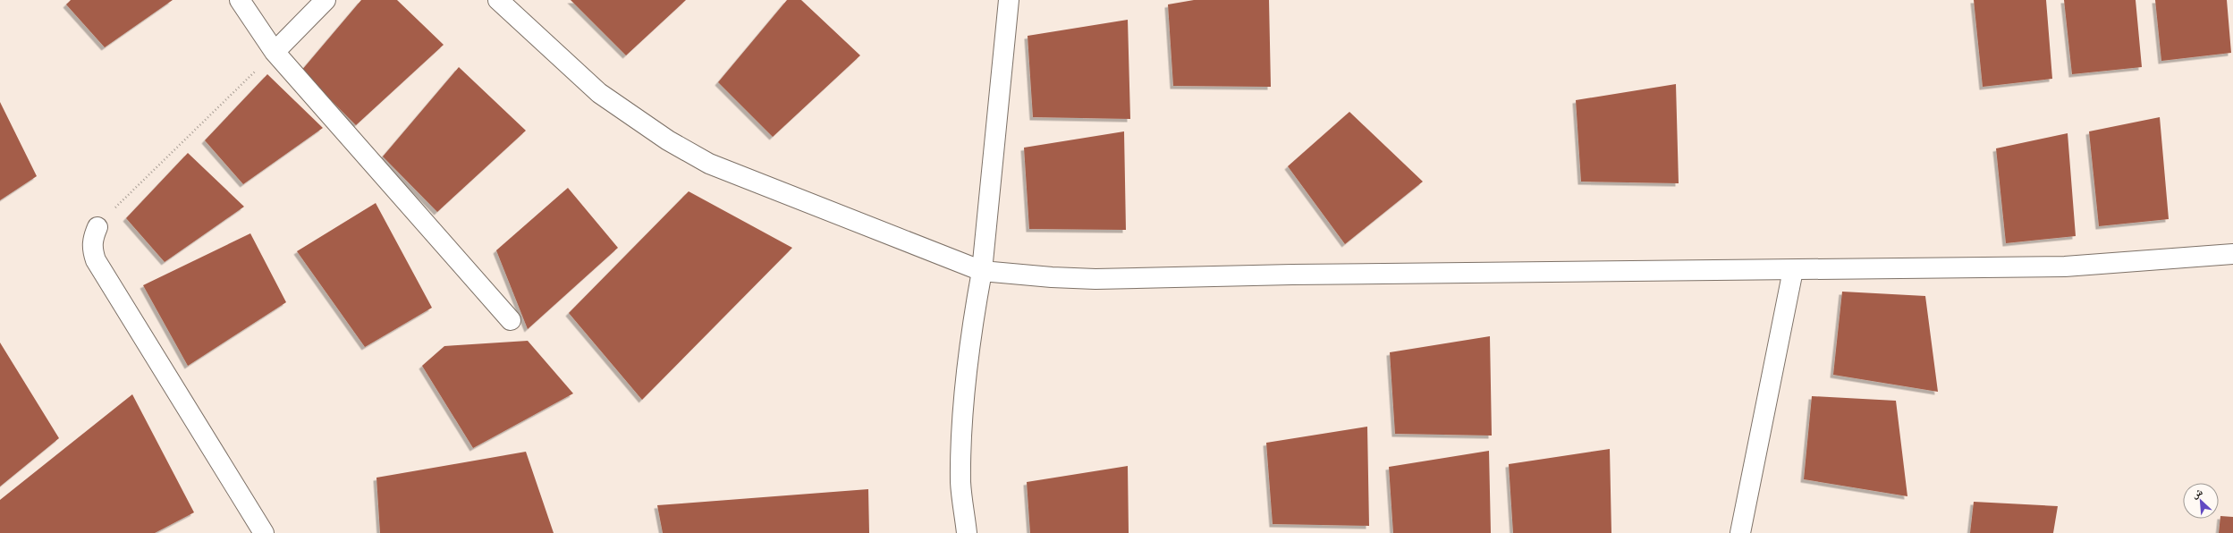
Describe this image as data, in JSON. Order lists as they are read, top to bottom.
{
  "north": "top left"
}
